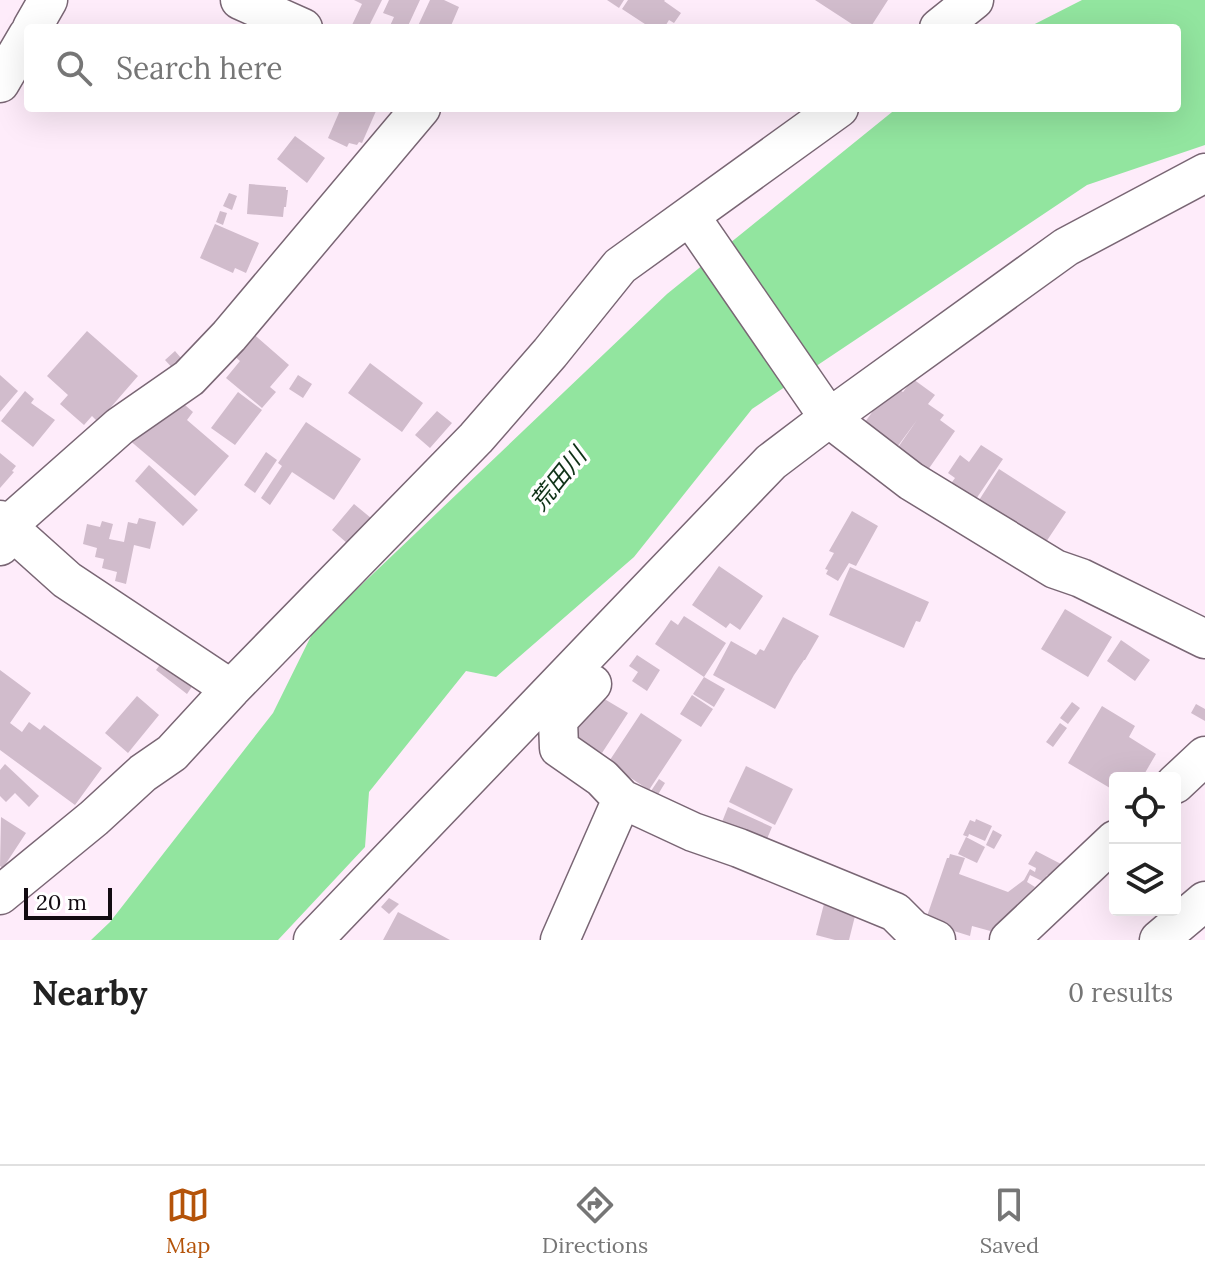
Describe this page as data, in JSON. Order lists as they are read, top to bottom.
{
  "water": ["荒田川"],
  "scale_bar": "20 m",
  "page": {
    "search": "Search here",
    "scale": "20 m",
    "heading": ["Nearby", "0 results"],
    "nav": ["Map", "Directions", "Saved"]
  }
}
